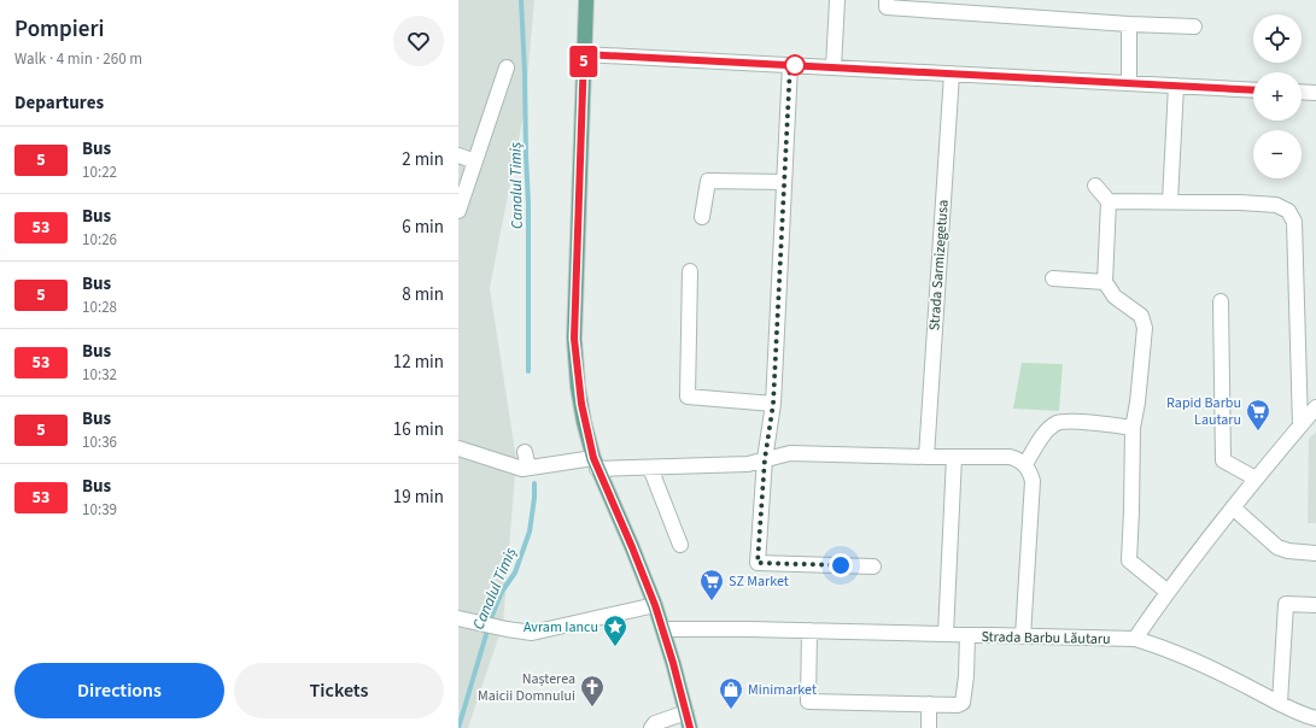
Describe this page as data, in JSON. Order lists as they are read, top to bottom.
{
  "streets": {
    "street": ["Strada Sarmizegetusa", "Strada Barbu Lăutaru"]
  },
  "water": ["Canalul Timiș"],
  "places": {
    "supermarket": ["Rapid Barbu Lautaru", "SZ Market"],
    "place": ["Avram Iancu"],
    "church": ["Nașterea Maicii Domnului"],
    "shop": ["Minimarket"]
  },
  "lines": ["bus line 5"],
  "page": {
    "heading": [
      ["Pompieri", "Walk · 4 min · 260 m"],
      "Departures"
    ],
    "on_map": "5",
    "map_buttons": ["+", "−"],
    "list": [
      {
        "mark": "5",
        "name": "Bus",
        "note": "10:22",
        "value": "2 min"
      },
      {
        "mark": "53",
        "name": "Bus",
        "note": "10:26",
        "value": "6 min"
      },
      {
        "mark": "5",
        "name": "Bus",
        "note": "10:28",
        "value": "8 min"
      },
      {
        "mark": "53",
        "name": "Bus",
        "note": "10:32",
        "value": "12 min"
      },
      {
        "mark": "5",
        "name": "Bus",
        "note": "10:36",
        "value": "16 min"
      },
      {
        "mark": "53",
        "name": "Bus",
        "note": "10:39",
        "value": "19 min"
      }
    ],
    "buttons": ["Directions", "Tickets"]
  }
}
